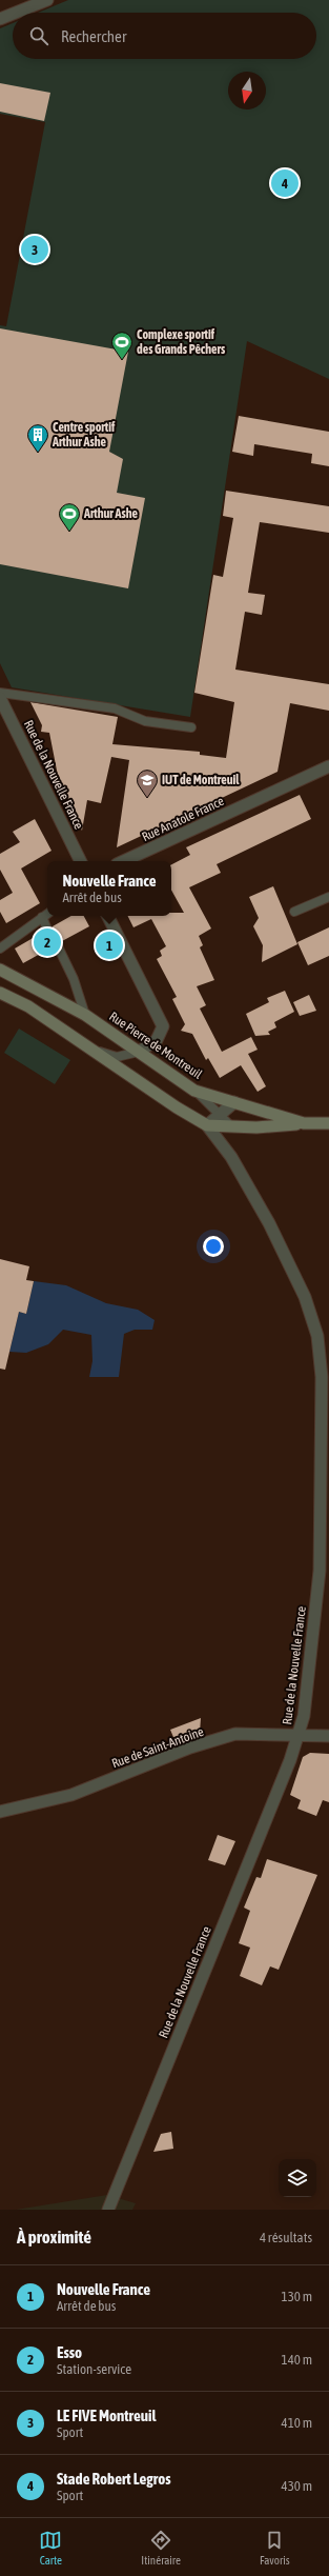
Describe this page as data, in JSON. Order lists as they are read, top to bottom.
{
  "streets": {
    "main road": ["Rue Pierre de Montreuil"],
    "street": ["Rue de la Nouvelle France", "Rue Anatole France", "Rue de Saint-Antoine"]
  },
  "crossings": [
    ["Rue de la Nouvelle France", "Rue de Saint-Antoine"]
  ],
  "places": {
    "sports": ["Complexe sportif des Grands Pêchers", "Arthur Ashe"],
    "building": ["Centre sportif Arthur Ashe"],
    "school or university": ["IUT de Montreuil"]
  },
  "north": "bottom",
  "page": {
    "search": "Rechercher",
    "pins": [
      "4",
      "3",
      "2",
      "1"
    ],
    "popup": ["Nouvelle France", "Arrêt de bus"],
    "heading": ["À proximité", "4 résultats"],
    "list": [
      {
        "mark": "1",
        "name": "Nouvelle France",
        "note": "Arrêt de bus",
        "value": "130 m"
      },
      {
        "mark": "2",
        "name": "Esso",
        "note": "Station-service",
        "value": "140 m"
      },
      {
        "mark": "3",
        "name": "LE FIVE Montreuil",
        "note": "Sport",
        "value": "410 m"
      },
      {
        "mark": "4",
        "name": "Stade Robert Legros",
        "note": "Sport",
        "value": "430 m"
      }
    ],
    "nav": ["Carte", "Itinéraire", "Favoris"]
  }
}
